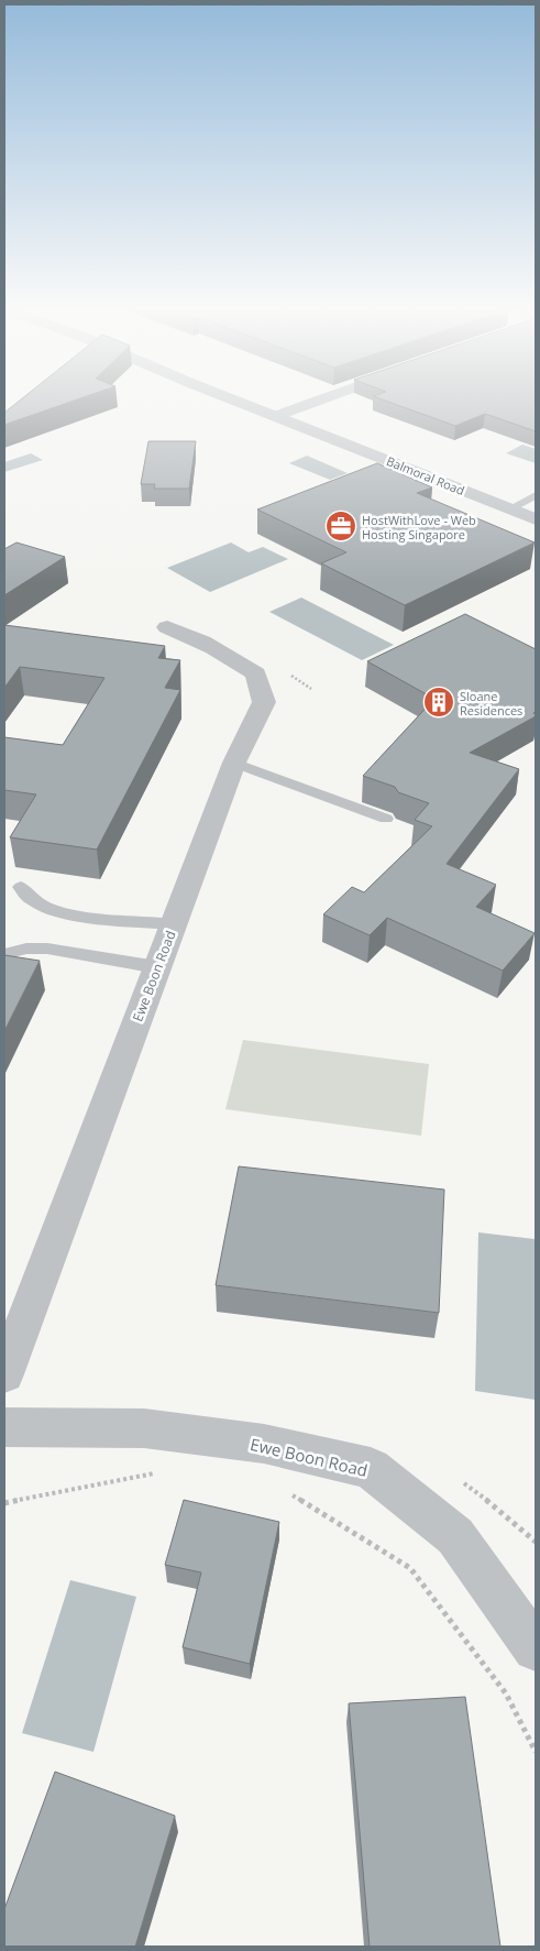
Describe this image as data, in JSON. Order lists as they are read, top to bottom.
{
  "streets": {
    "street": ["Balmoral Road", "Ewe Boon Road"]
  },
  "places": {
    "office": ["HostWithLove - Web Hosting Singapore"],
    "building": ["Sloane Residences"]
  }
}
